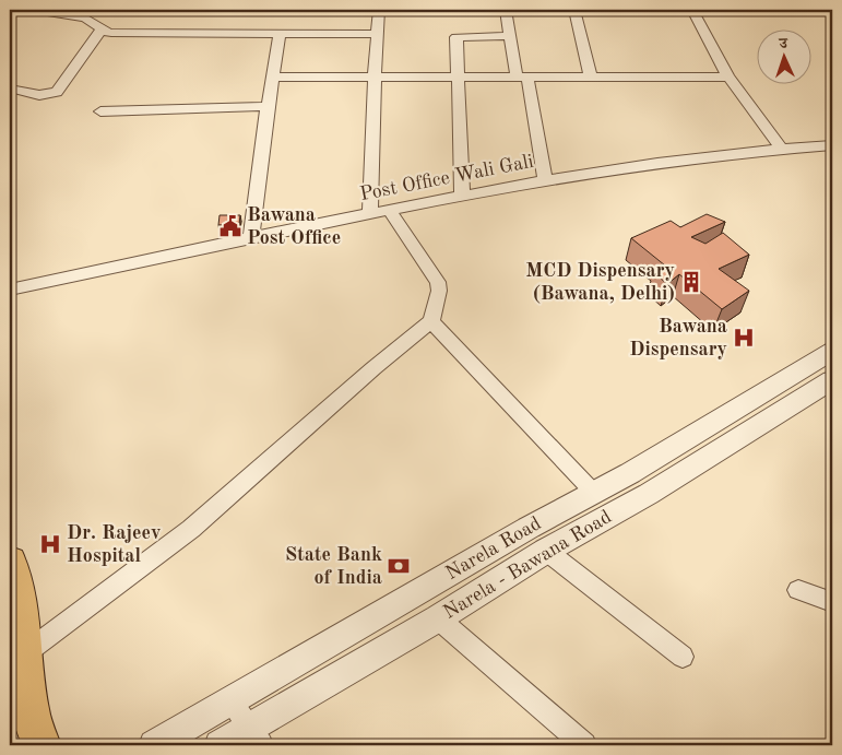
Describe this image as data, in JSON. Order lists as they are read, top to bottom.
{
  "streets": {
    "street": ["Post Office Wali Gali", "Narela Road", "Narela - Bawana Road"]
  },
  "places": {
    "public building": ["Bawana Post Office"],
    "building": ["MCD Dispensary (Bawana, Delhi)"],
    "hospital": ["Bawana Dispensary", "Dr. Rajeev Hospital"],
    "bank": ["State Bank of India"]
  },
  "north": "top"
}
